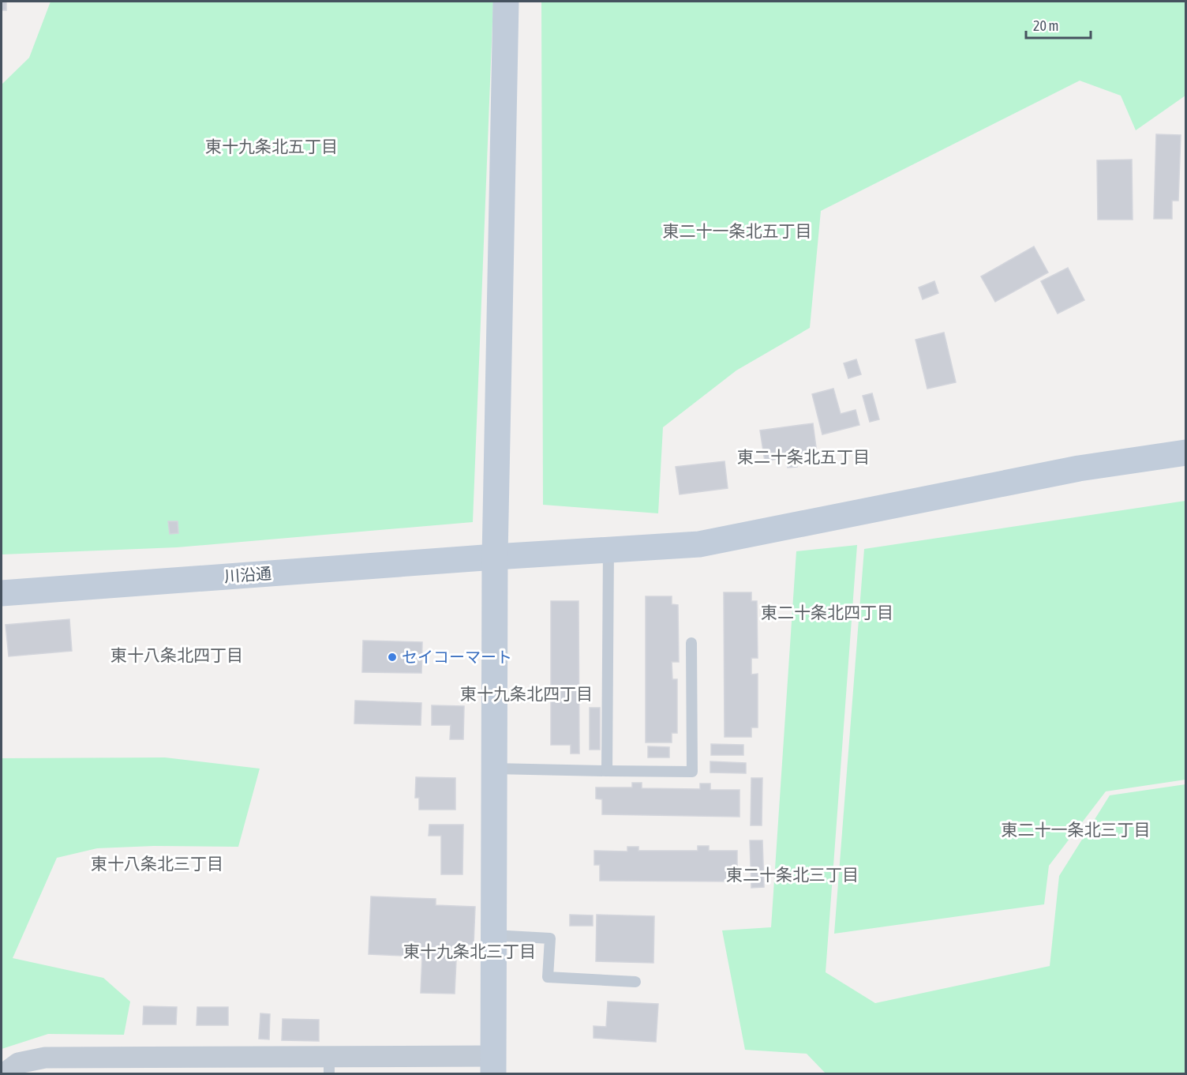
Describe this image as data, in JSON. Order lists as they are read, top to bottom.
{
  "streets": {
    "street": ["川沿通"]
  },
  "districts": [
    "東十九条北五丁目",
    "東二十一条北五丁目",
    "東二十条北五丁目",
    "東二十条北四丁目",
    "東十八条北四丁目",
    "東十九条北四丁目",
    "東二十一条北三丁目",
    "東十八条北三丁目",
    "東二十条北三丁目",
    "東十九条北三丁目"
  ],
  "places": ["セイコーマート"],
  "scale_bar": "20 m"
}
